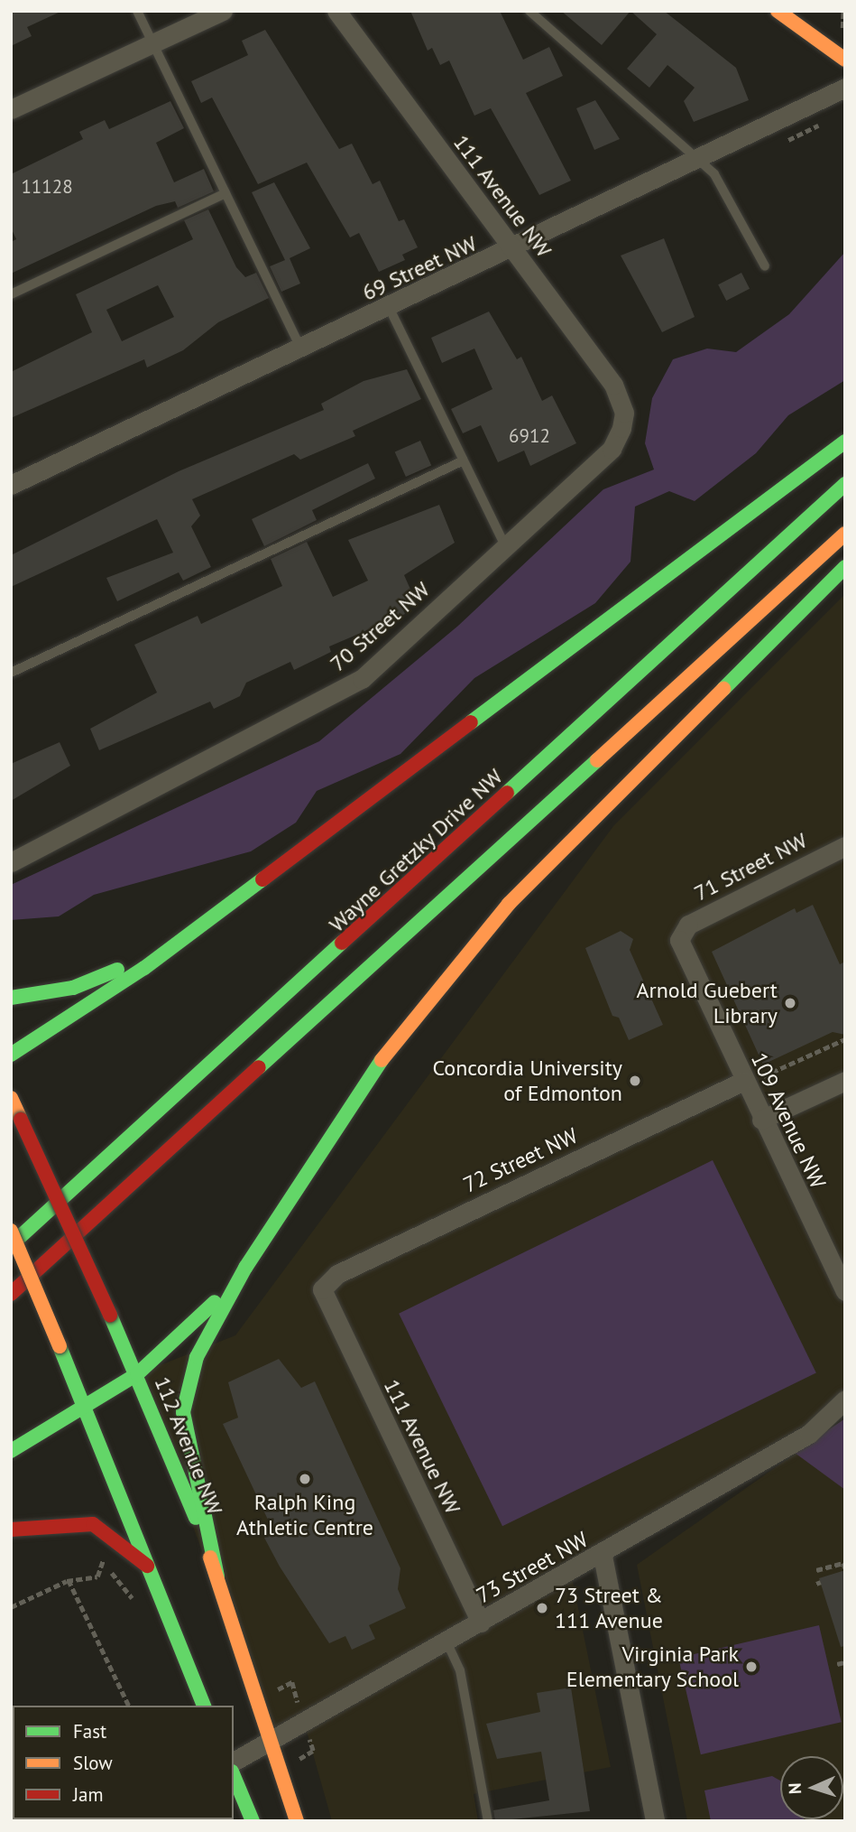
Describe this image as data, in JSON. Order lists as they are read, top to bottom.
{
  "streets": {
    "main road": ["Wayne Gretzky Drive NW", "112 Avenue NW"],
    "street": [
      "111 Avenue NW",
      "69 Street NW",
      "70 Street NW",
      "71 Street NW",
      "109 Avenue NW",
      "72 Street NW",
      "73 Street NW"
    ]
  },
  "crossings": [
    ["111 Avenue NW", "69 Street NW"],
    ["111 Avenue NW", "70 Street NW"],
    ["111 Avenue NW", "72 Street NW"],
    ["111 Avenue NW", "73 Street NW"],
    ["71 Street NW", "109 Avenue NW"],
    ["109 Avenue NW", "72 Street NW"],
    ["112 Avenue NW", "73 Street NW"]
  ],
  "places": [
    "Arnold Guebert Library",
    "Concordia University of Edmonton",
    "Ralph King Athletic Centre",
    "73 Street & 111 Avenue",
    "Virginia Park Elementary School"
  ],
  "house_numbers": ["11128", "6912"],
  "legend": ["Fast", "Slow", "Jam"],
  "north": "left"
}
